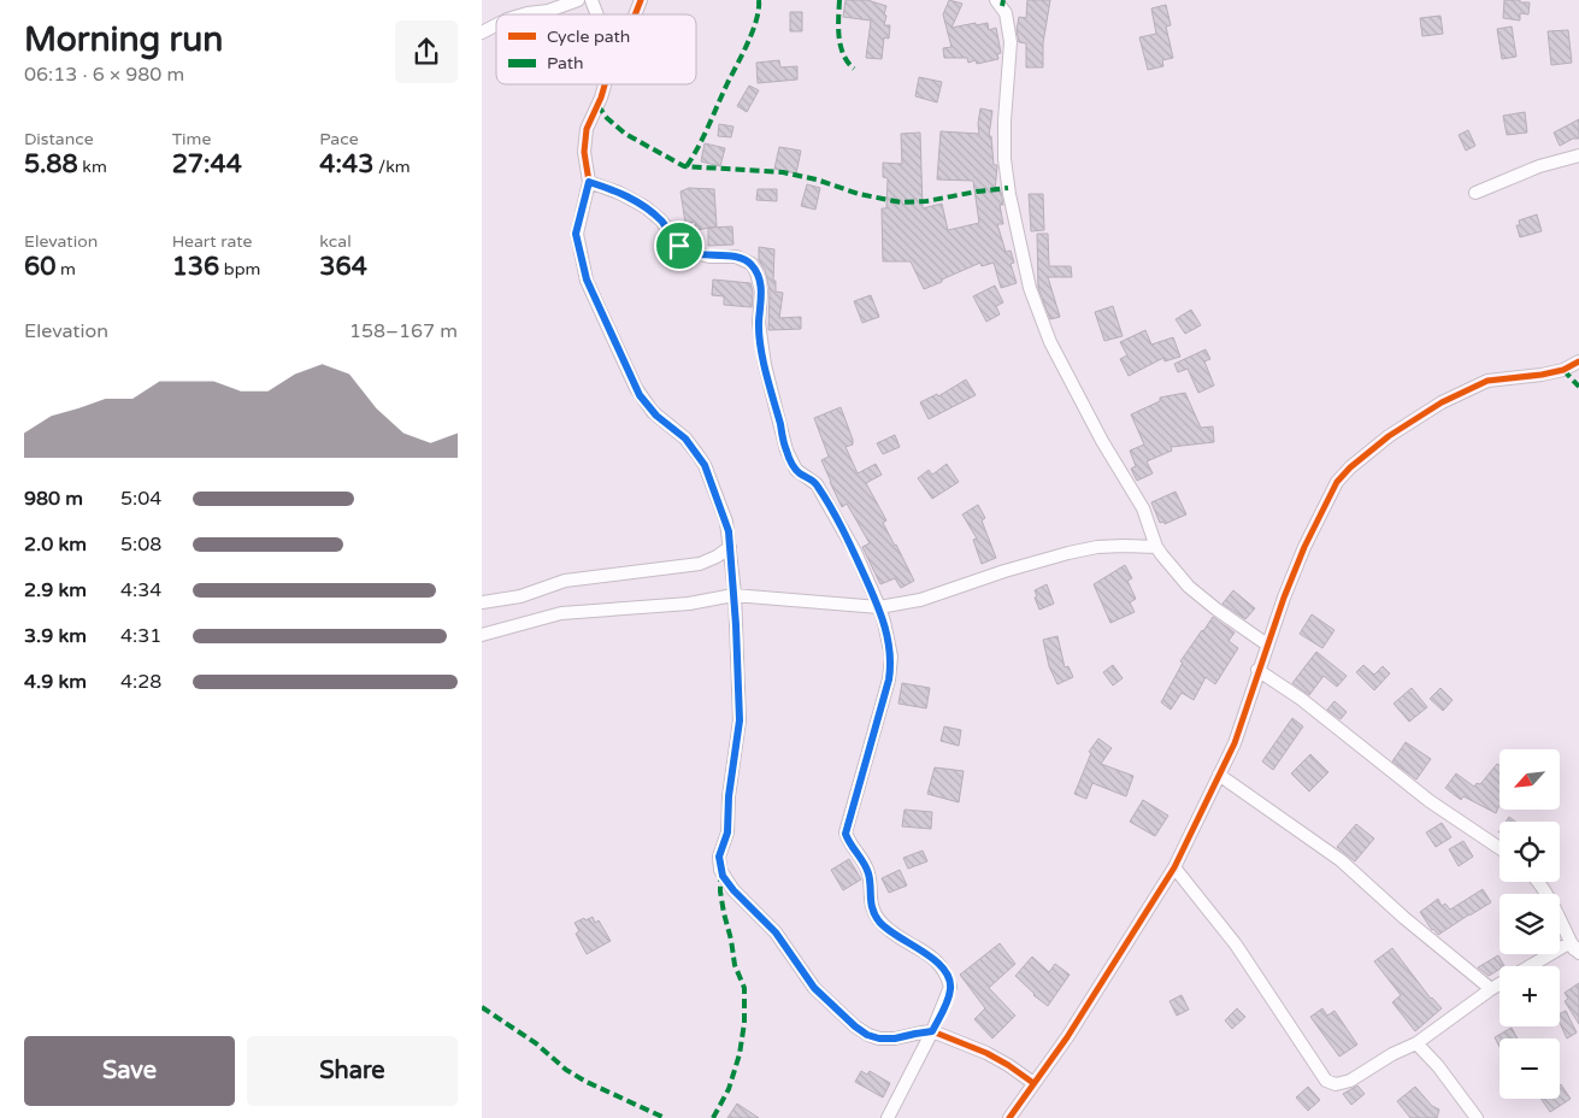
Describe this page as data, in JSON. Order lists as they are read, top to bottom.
{
  "legend": ["Cycle path", "Path"],
  "north": "bottom left",
  "page": {
    "heading": ["Morning run", "06:13 · 6 × 980 m"],
    "stats": [
      ["Distance", "5.88 km"],
      ["Time", "27:44"],
      ["Pace", "4:43 /km"],
      ["Elevation", "60 m"],
      ["Heart rate", "136 bpm"],
      ["kcal", "364"]
    ],
    "chart": ["Elevation", "158–167 m"],
    "list": [
      {
        "name": "980 m",
        "note": "5:04"
      },
      {
        "name": "2.0 km",
        "note": "5:08"
      },
      {
        "name": "2.9 km",
        "note": "4:34"
      },
      {
        "name": "3.9 km",
        "note": "4:31"
      },
      {
        "name": "4.9 km",
        "note": "4:28"
      }
    ],
    "map_buttons": ["+", "−"],
    "buttons": ["Save", "Share"]
  }
}
